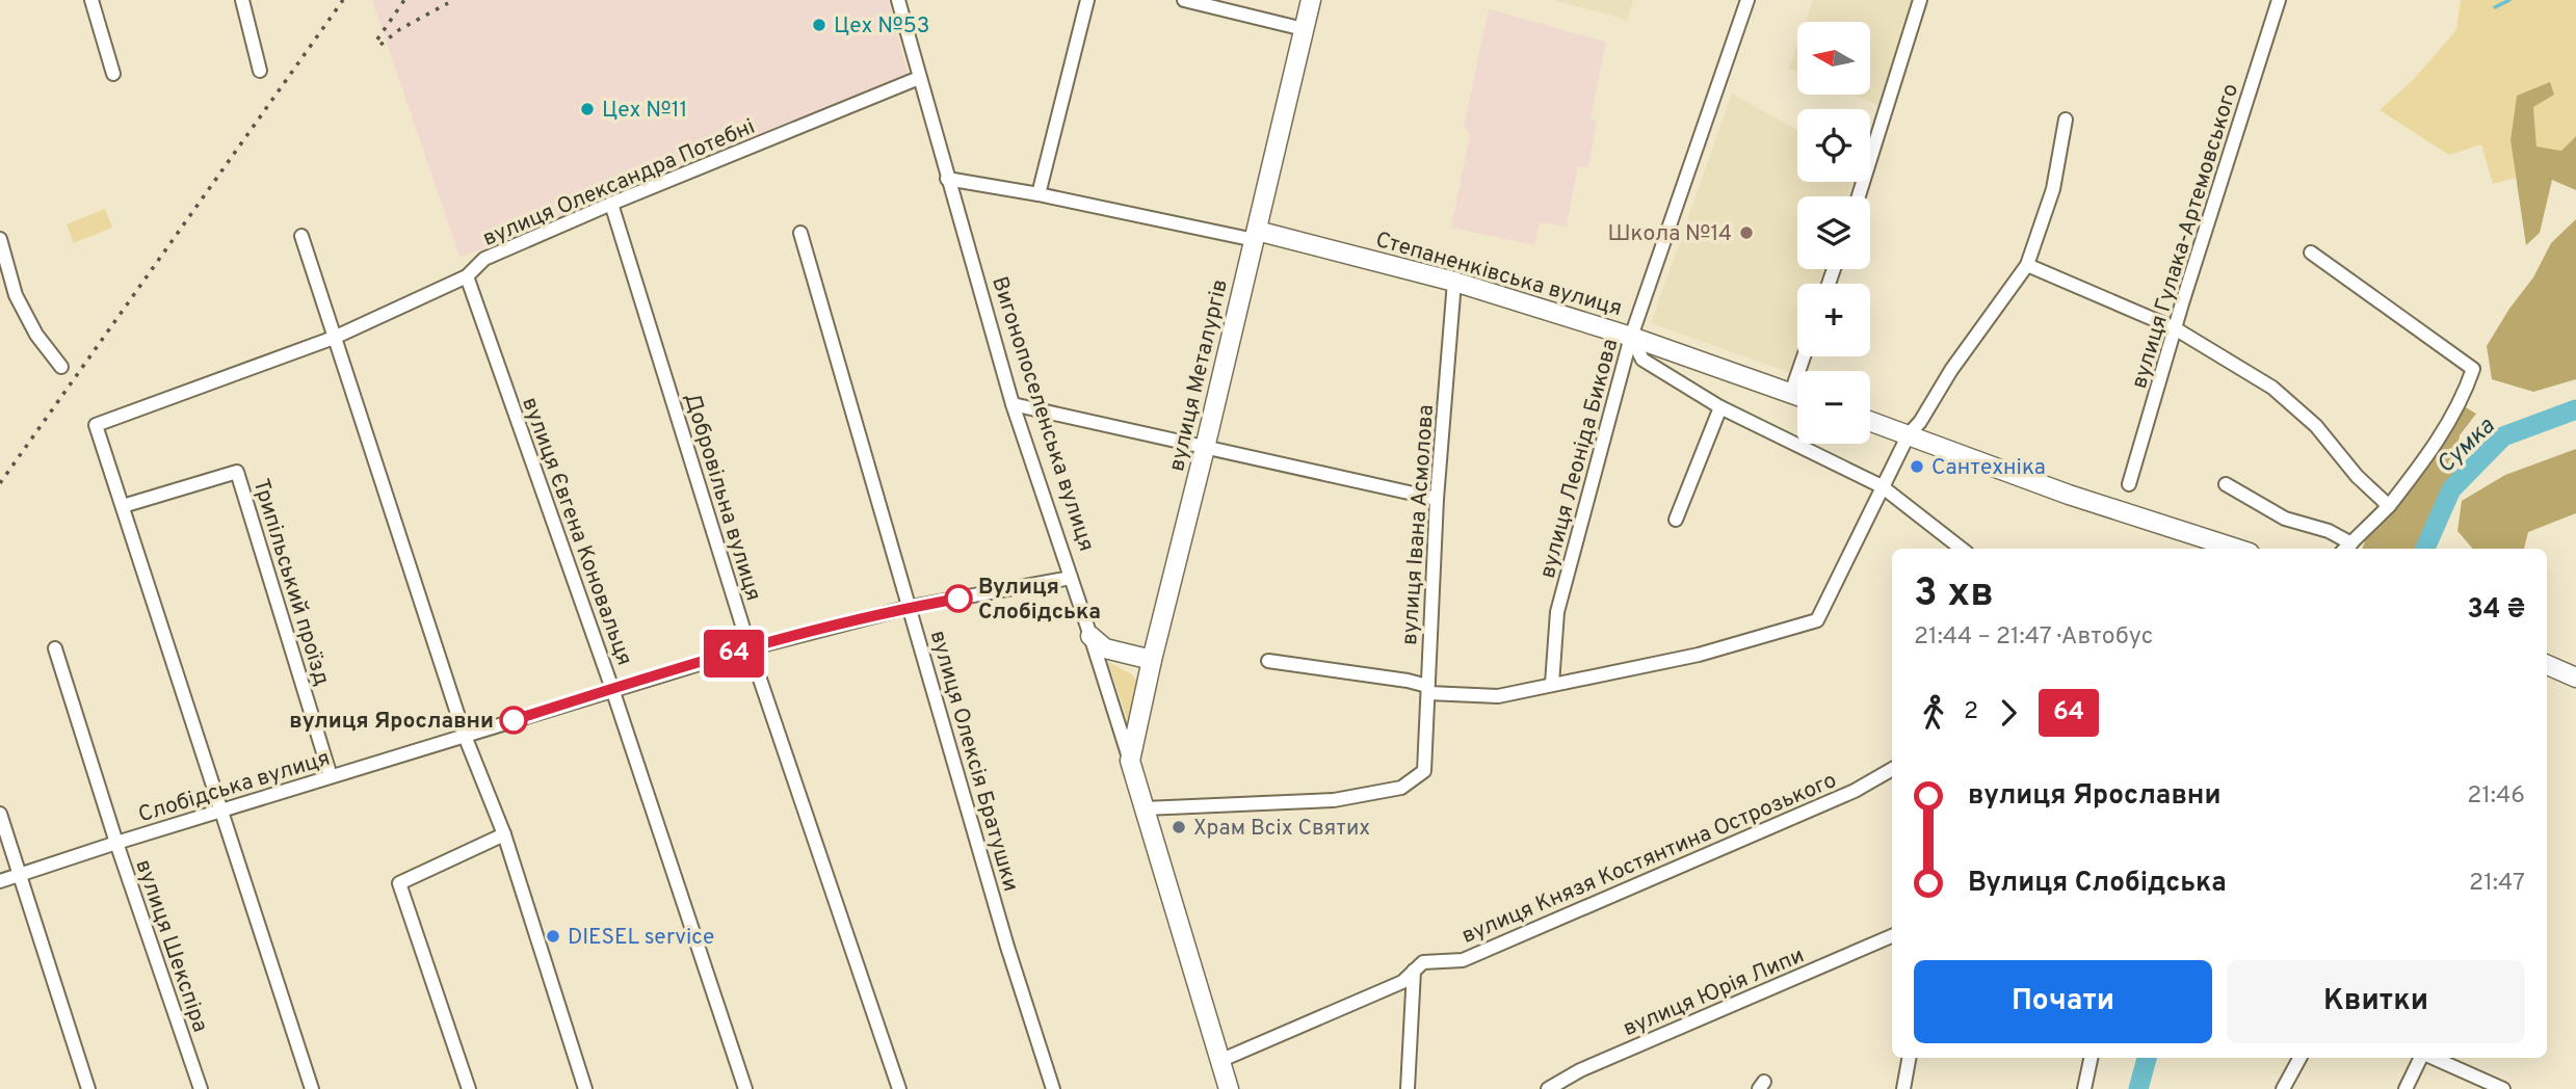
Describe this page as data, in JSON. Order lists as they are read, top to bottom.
{
  "streets": {
    "main road": ["Степаненківська вулиця", "вулиця Металургів", "Вигонопоселенська вулиця"],
    "street": [
      "вулиця Олександра Потебні",
      "вулиця Гулака-Артемовського",
      "вулиця Леоніда Бикова",
      "Добровільна вулиця",
      "вулиця Івана Асмолова",
      "вулиця Євгена Коновальця",
      "Трипільський проїзд",
      "вулиця Олексія Братушки",
      "Слобідська вулиця",
      "вулиця Князя Костянтина Острозького",
      "вулиця Шекспіра",
      "вулиця Юрія Липи"
    ]
  },
  "crossings": [
    ["вулиця Олександра Потебні", "Вигонопоселенська вулиця"],
    ["вулиця Олександра Потебні", "Добровільна вулиця"],
    ["вулиця Олександра Потебні", "вулиця Євгена Коновальця"],
    ["вулиця Олександра Потебні", "Трипільський проїзд"],
    ["Степаненківська вулиця", "вулиця Металургів"],
    ["Степаненківська вулиця", "Вигонопоселенська вулиця"],
    ["Степаненківська вулиця", "вулиця Леоніда Бикова"],
    ["Степаненківська вулиця", "вулиця Івана Асмолова"],
    ["вулиця Металургів", "Вигонопоселенська вулиця"],
    ["Вигонопоселенська вулиця", "вулиця Івана Асмолова"],
    ["Вигонопоселенська вулиця", "Слобідська вулиця"],
    ["Вигонопоселенська вулиця", "вулиця Князя Костянтина Острозького"],
    ["Добровільна вулиця", "Слобідська вулиця"],
    ["вулиця Євгена Коновальця", "Слобідська вулиця"],
    ["Трипільський проїзд", "Слобідська вулиця"],
    ["вулиця Олексія Братушки", "Слобідська вулиця"],
    ["Слобідська вулиця", "вулиця Шекспіра"]
  ],
  "water": ["Сумка"],
  "places": [
    "Цех №53",
    "Цех №11",
    "Школа №14",
    "Сантехніка",
    "Вулиця Слобідська",
    "вулиця Ярославни",
    "Храм Всіх Святих",
    "DIESEL service"
  ],
  "lines": ["bus line 64"],
  "north": "left",
  "page": {
    "on_map": "64",
    "map_buttons": ["+", "−"],
    "heading": ["3 хв", "21:44 – 21:47 · Автобус", "34 ₴"],
    "legs": ["2", "64"],
    "list": [
      {
        "name": "вулиця Ярославни",
        "value": "21:46"
      },
      {
        "name": "Вулиця Слобідська",
        "value": "21:47"
      }
    ],
    "buttons": ["Почати", "Квитки"]
  }
}
